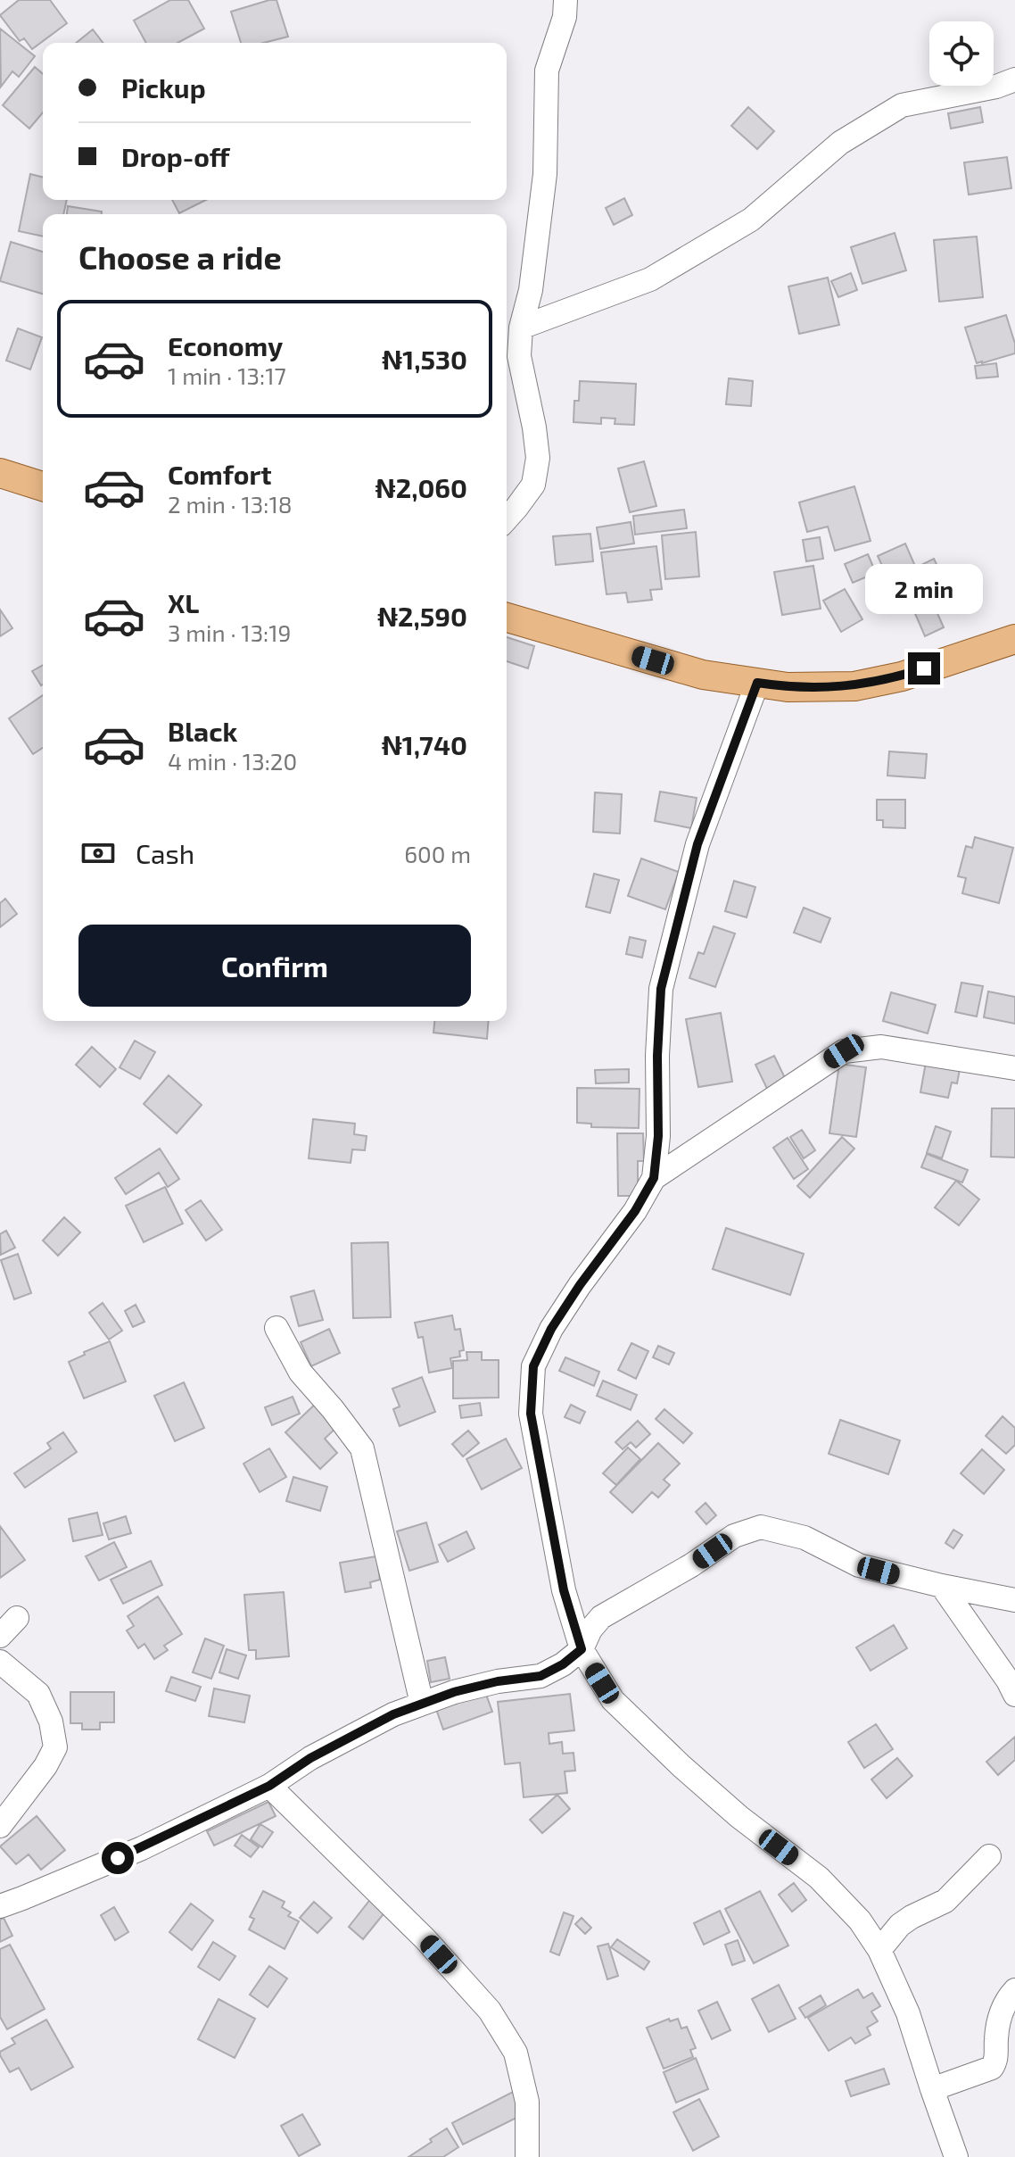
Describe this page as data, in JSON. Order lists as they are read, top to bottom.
{
  "page": {
    "banner": ["Pickup", "Drop-off"],
    "heading": "Choose a ride",
    "list": [
      {
        "name": "Economy",
        "note": "1 min · 13:17",
        "value": "₦1,530"
      },
      {
        "name": "Comfort",
        "note": "2 min · 13:18",
        "value": "₦2,060"
      },
      {
        "name": "XL",
        "note": "3 min · 13:19",
        "value": "₦2,590"
      },
      {
        "name": "Black",
        "note": "4 min · 13:20",
        "value": "₦1,740"
      }
    ],
    "bubble": "2 min",
    "pay": ["Cash", "600 m"],
    "buttons": "Confirm"
  }
}
